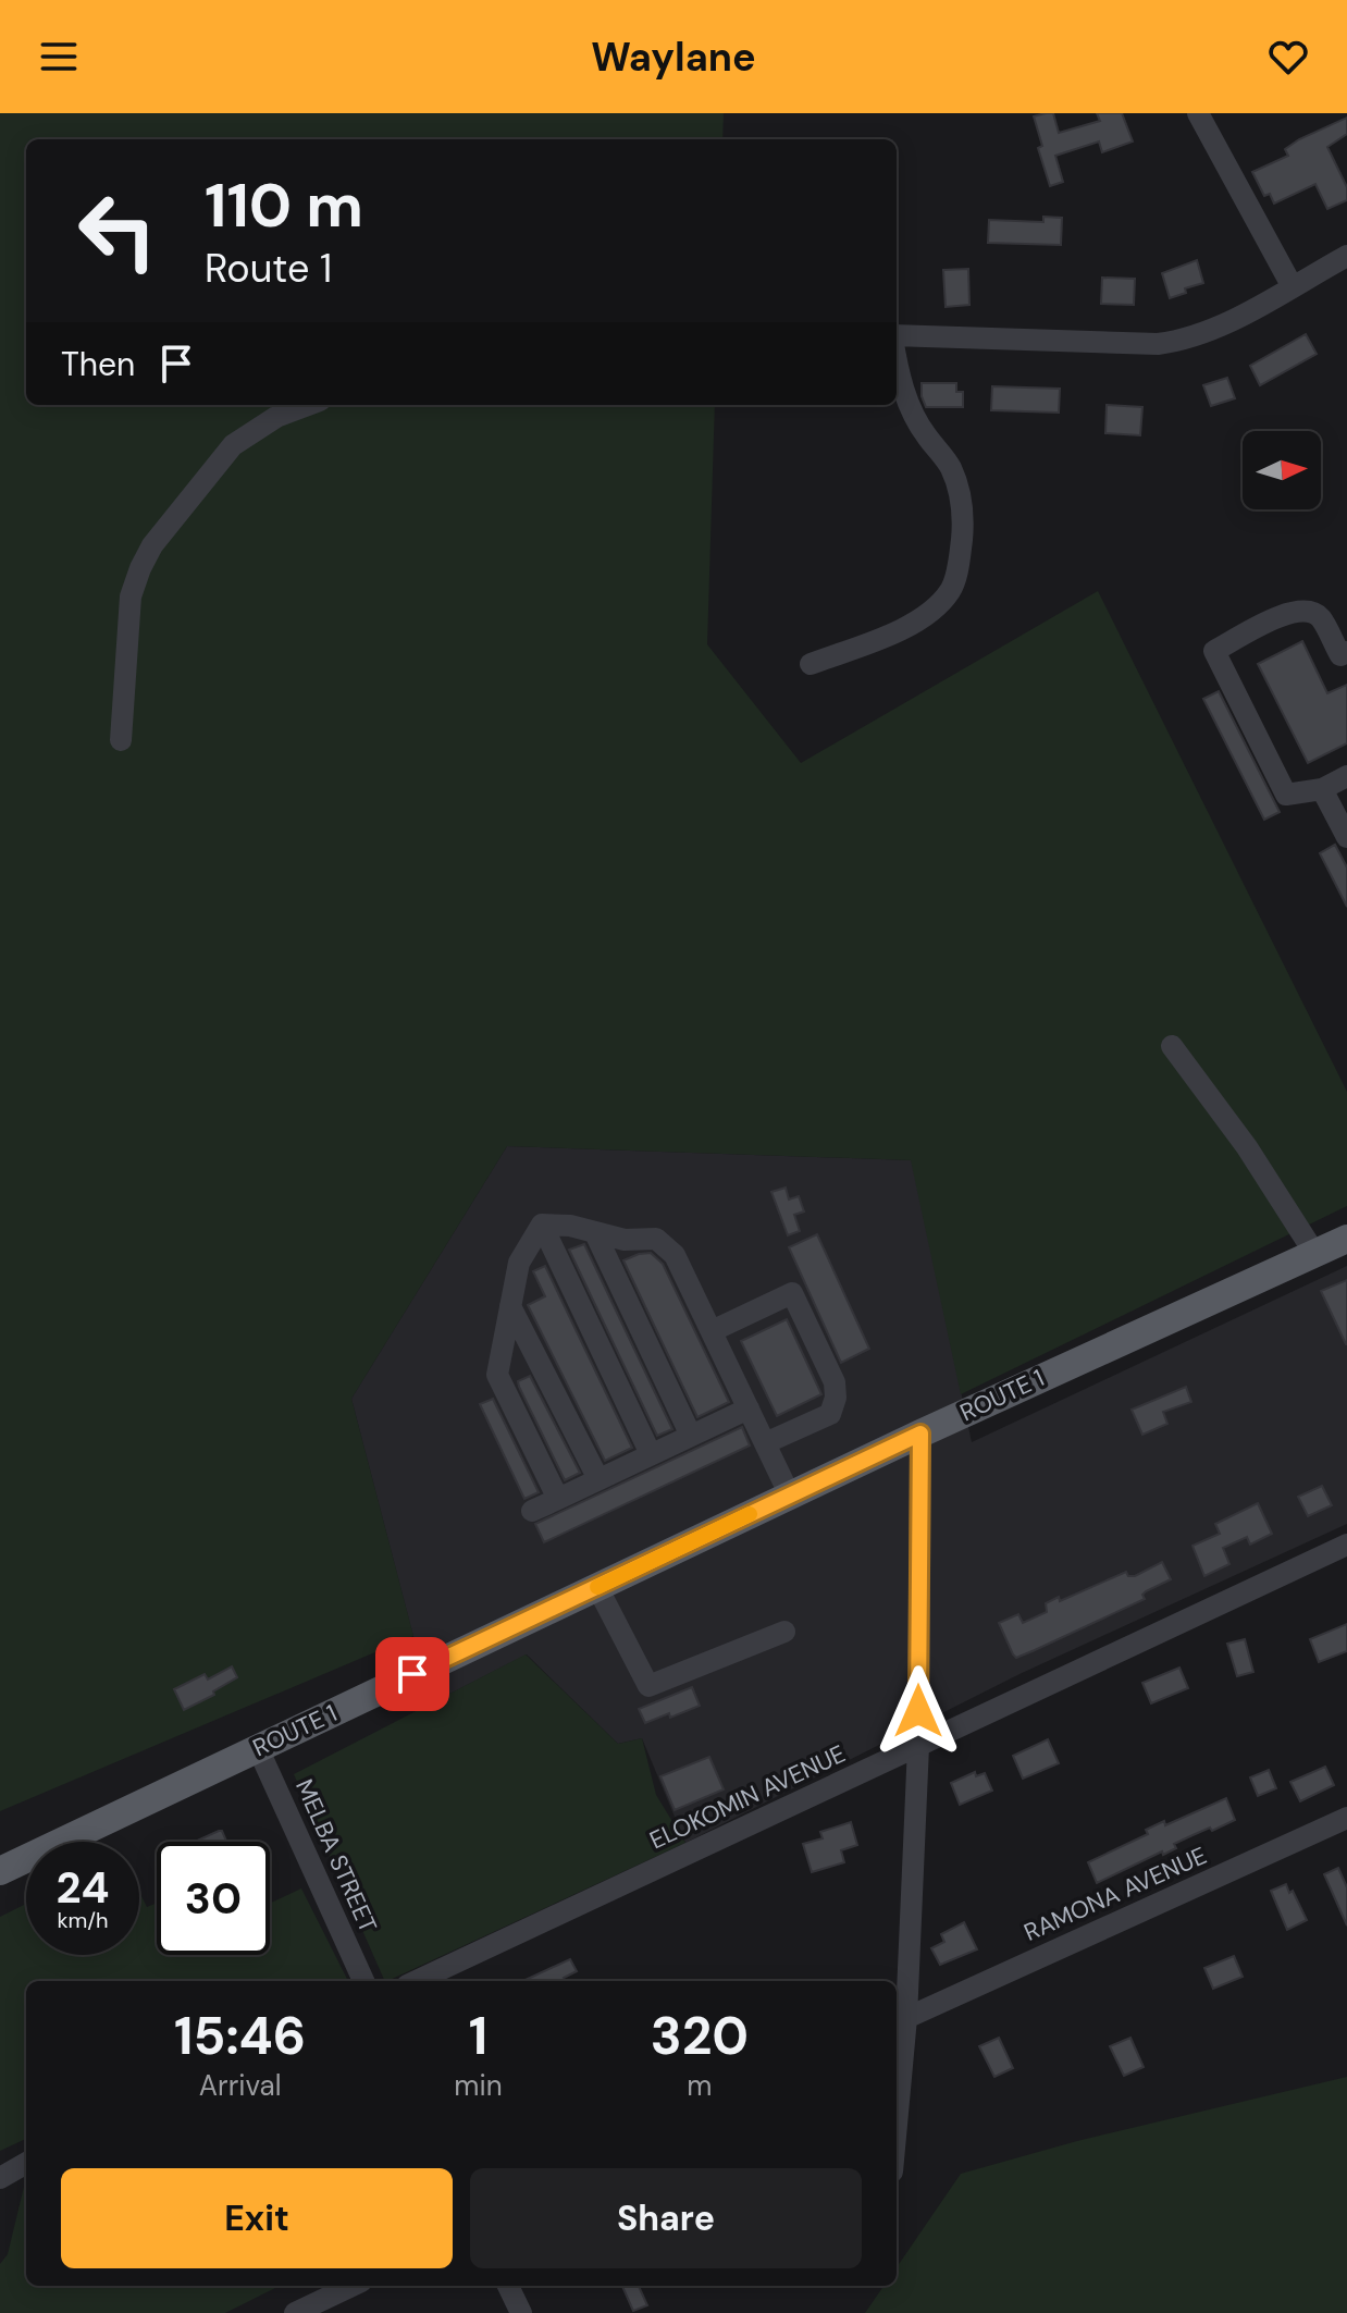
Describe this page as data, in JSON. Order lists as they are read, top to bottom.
{
  "streets": {
    "main road": ["ROUTE 1"],
    "street": ["ELOKOMIN AVENUE", "MELBA STREET", "RAMONA AVENUE"]
  },
  "crossings": [
    ["ROUTE 1", "MELBA STREET"]
  ],
  "north": "right",
  "page": {
    "header": "Waylane",
    "turn": ["110 m", "Route 1"],
    "then": "Then",
    "speed": "24 km/h",
    "limit": "30",
    "eta": [
      "15:46",
      "Arrival",
      "1",
      "min",
      "320",
      "m"
    ],
    "buttons": ["Exit", "Share"]
  }
}
